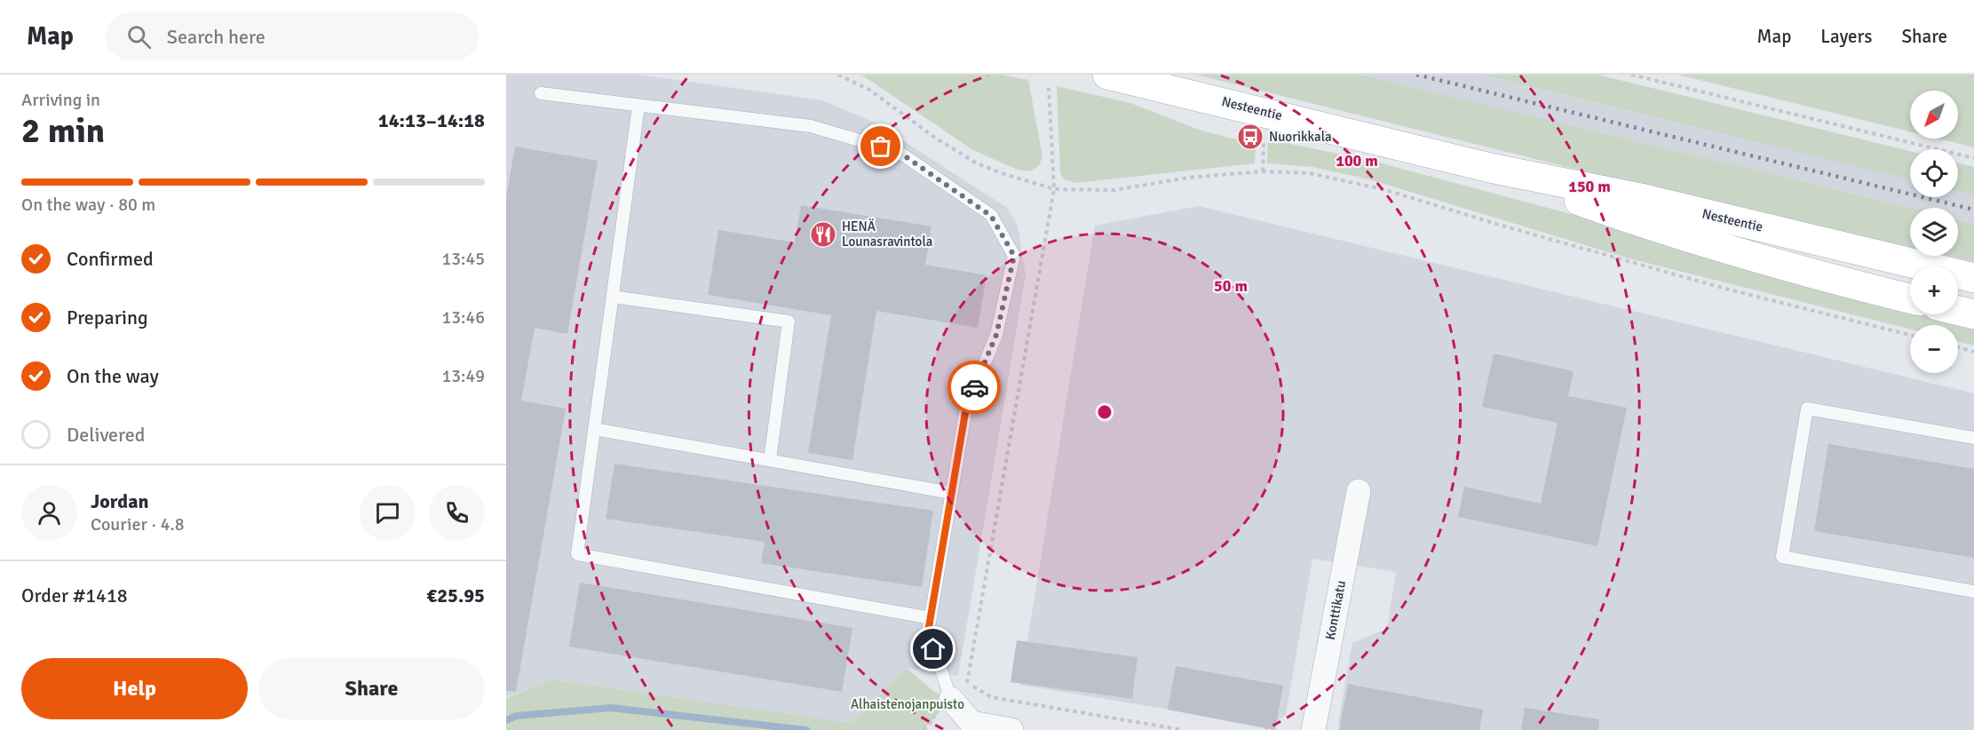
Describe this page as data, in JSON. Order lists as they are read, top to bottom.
{
  "streets": {
    "main road": ["Nesteentie"],
    "street": ["Konttikatu"]
  },
  "parks": ["Alhaistenojanpuisto"],
  "places": {
    "bus stop": ["Nuorikkala"],
    "restaurant": ["HENÄ Lounasravintola"]
  },
  "north": "bottom left",
  "page": {
    "header": "Map",
    "search": "Search here",
    "nav": ["Map", "Layers", "Share"],
    "heading": ["2 min", "Arriving in", "14:13–14:18"],
    "panel": [
      "Jordan",
      "Courier · 4.8",
      "Order #1418",
      "€25.95"
    ],
    "map_buttons": ["+", "−"],
    "bar": "On the way · 80 m",
    "list": [
      ["Confirmed", "13:45"],
      ["Preparing", "13:46"],
      ["On the way", "13:49"],
      "Delivered"
    ],
    "buttons": ["Help", "Share"]
  },
  "rings": ["100 m", "150 m", "50 m"]
}
